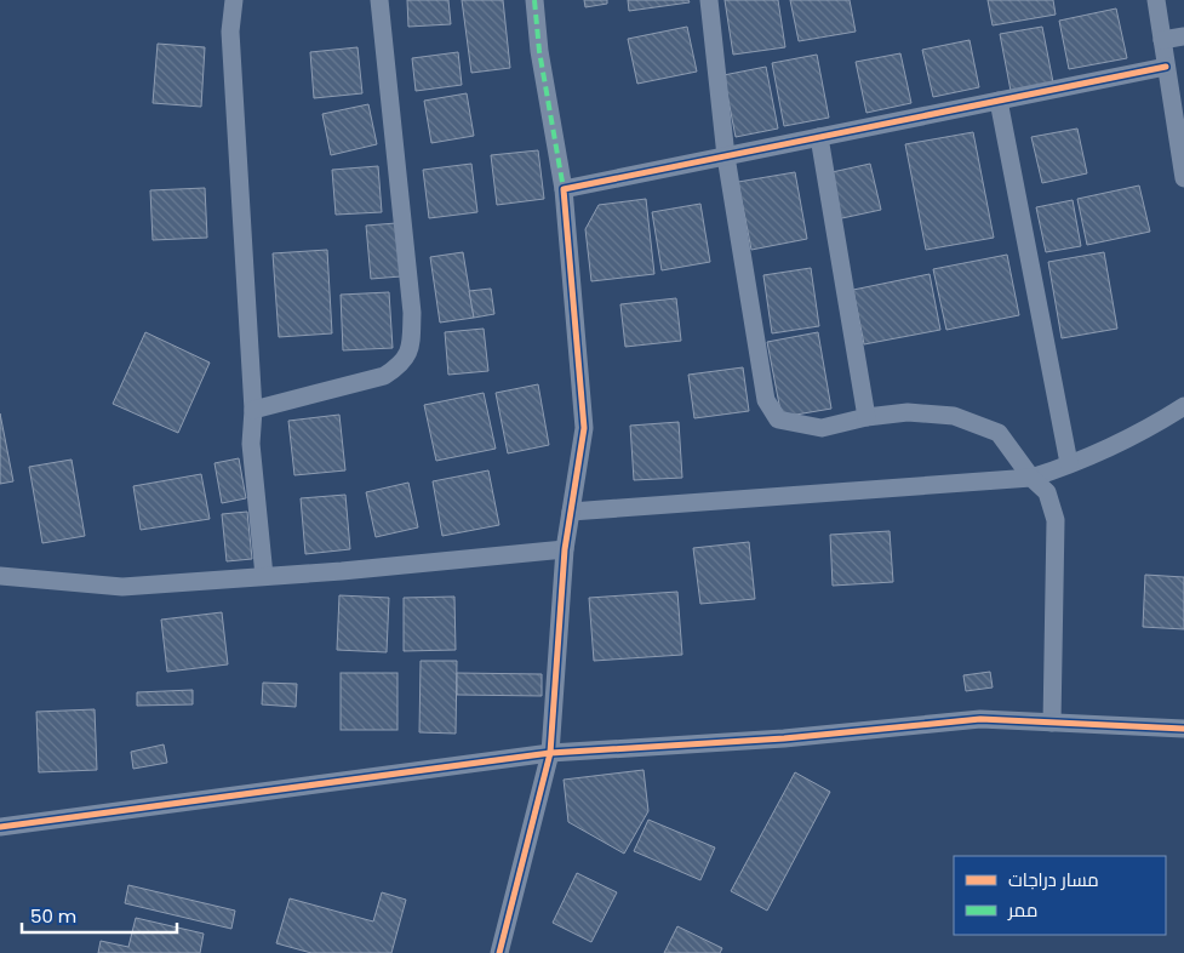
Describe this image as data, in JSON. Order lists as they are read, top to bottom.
{
  "legend": ["مسار دراجات", "ممر"],
  "scale_bar": "50 m"
}
